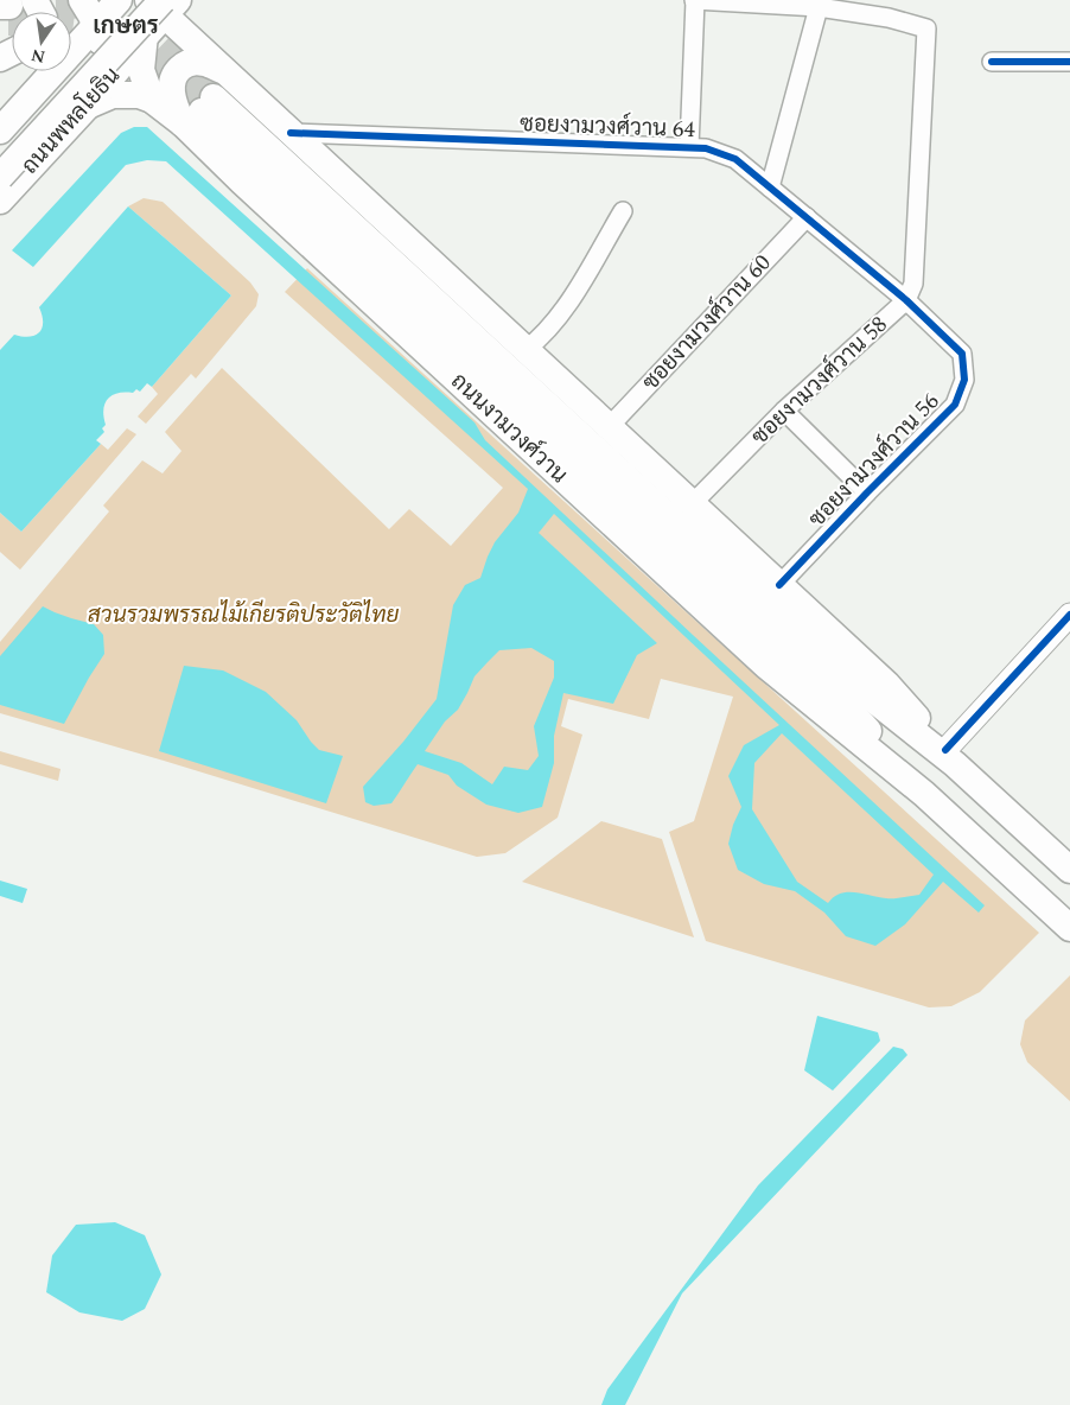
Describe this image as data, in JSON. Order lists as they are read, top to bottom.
{
  "streets": {
    "main road": ["ถนนพหลโยธิน", "ถนนงามวงศ์วาน"],
    "street": [
      "ซอยงามวงศ์วาน 64",
      "ซอยงามวงศ์วาน 60",
      "ซอยงามวงศ์วาน 58",
      "ซอยงามวงศ์วาน 56"
    ]
  },
  "crossings": [
    ["ถนนพหลโยธิน", "ถนนงามวงศ์วาน"],
    ["ซอยงามวงศ์วาน 64", "ซอยงามวงศ์วาน 60"],
    ["ซอยงามวงศ์วาน 64", "ซอยงามวงศ์วาน 58"],
    ["ซอยงามวงศ์วาน 64", "ถนนงามวงศ์วาน"],
    ["ซอยงามวงศ์วาน 64", "ซอยงามวงศ์วาน 56"],
    ["ซอยงามวงศ์วาน 60", "ถนนงามวงศ์วาน"],
    ["ซอยงามวงศ์วาน 58", "ถนนงามวงศ์วาน"],
    ["ซอยงามวงศ์วาน 58", "ซอยงามวงศ์วาน 56"],
    ["ถนนงามวงศ์วาน", "ซอยงามวงศ์วาน 56"]
  ],
  "districts": ["เกษตร"],
  "parks": ["สวนรวมพรรณไม้เกียรติประวัติไทย"],
  "north": "bottom"
}
